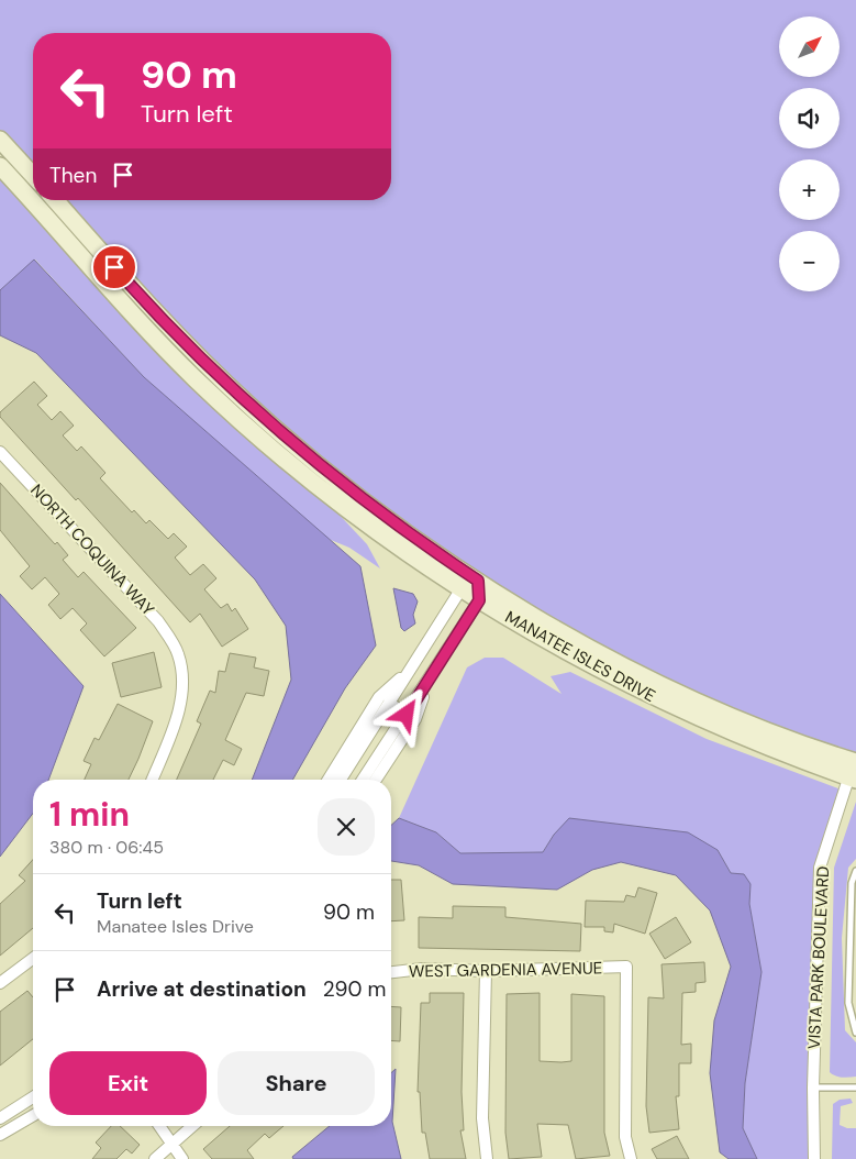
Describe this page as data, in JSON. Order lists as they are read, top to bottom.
{
  "streets": {
    "street": [
      "NORTH COQUINA WAY",
      "MANATEE ISLES DRIVE",
      "VISTA PARK BOULEVARD",
      "WEST GARDENIA AVENUE"
    ]
  },
  "crossings": [
    ["MANATEE ISLES DRIVE", "VISTA PARK BOULEVARD"]
  ],
  "north": "top right",
  "page": {
    "map_buttons": ["+", "−"],
    "turn": ["90 m", "Turn left"],
    "then": "Then",
    "heading": ["1 min", "380 m · 06:45"],
    "list": [
      {
        "name": "Turn left",
        "note": "Manatee Isles Drive",
        "value": "90 m"
      },
      {
        "name": "Arrive at destination",
        "value": "290 m"
      }
    ],
    "buttons": ["Exit", "Share"]
  }
}
